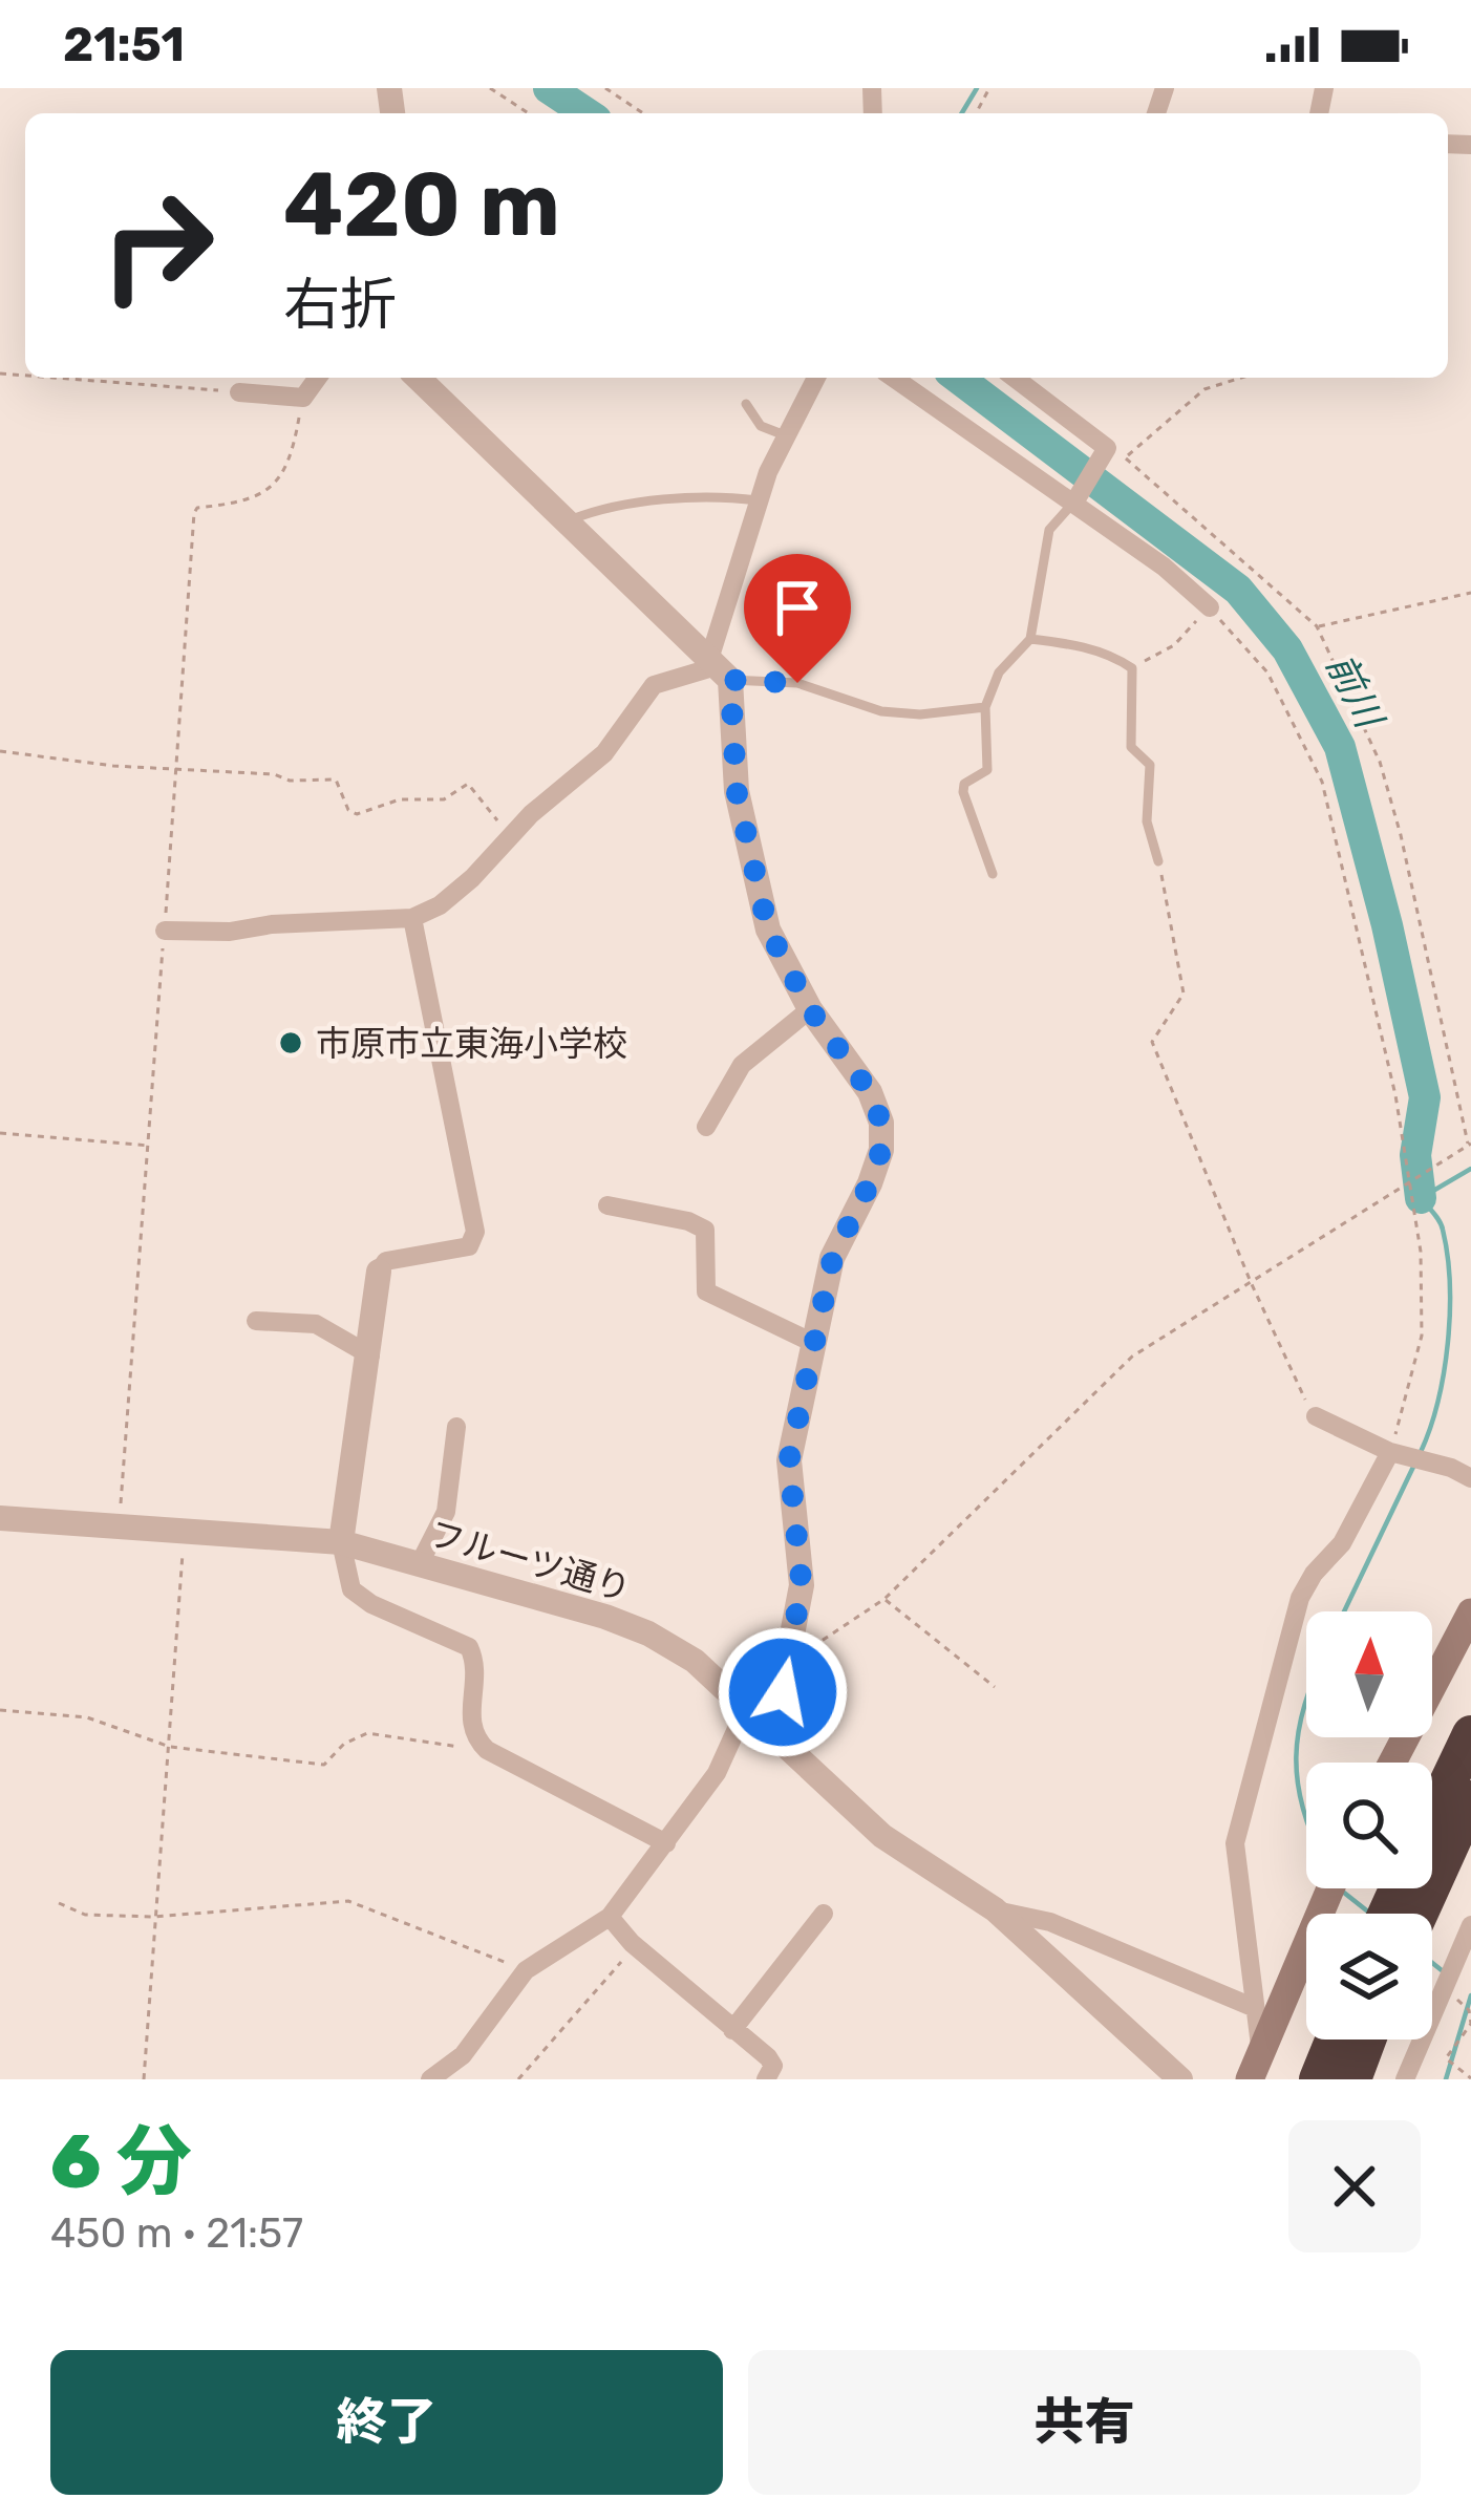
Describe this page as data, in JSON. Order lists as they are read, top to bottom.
{
  "streets": {
    "street": ["フルーツ通り"]
  },
  "water": ["前川"],
  "places": ["市原市立東海小学校"],
  "north": "top",
  "page": {
    "status": "21:51",
    "turn": ["420 m", "右折"],
    "heading": ["6 分", "450 m · 21:57"],
    "buttons": ["終了", "共有"]
  }
}
